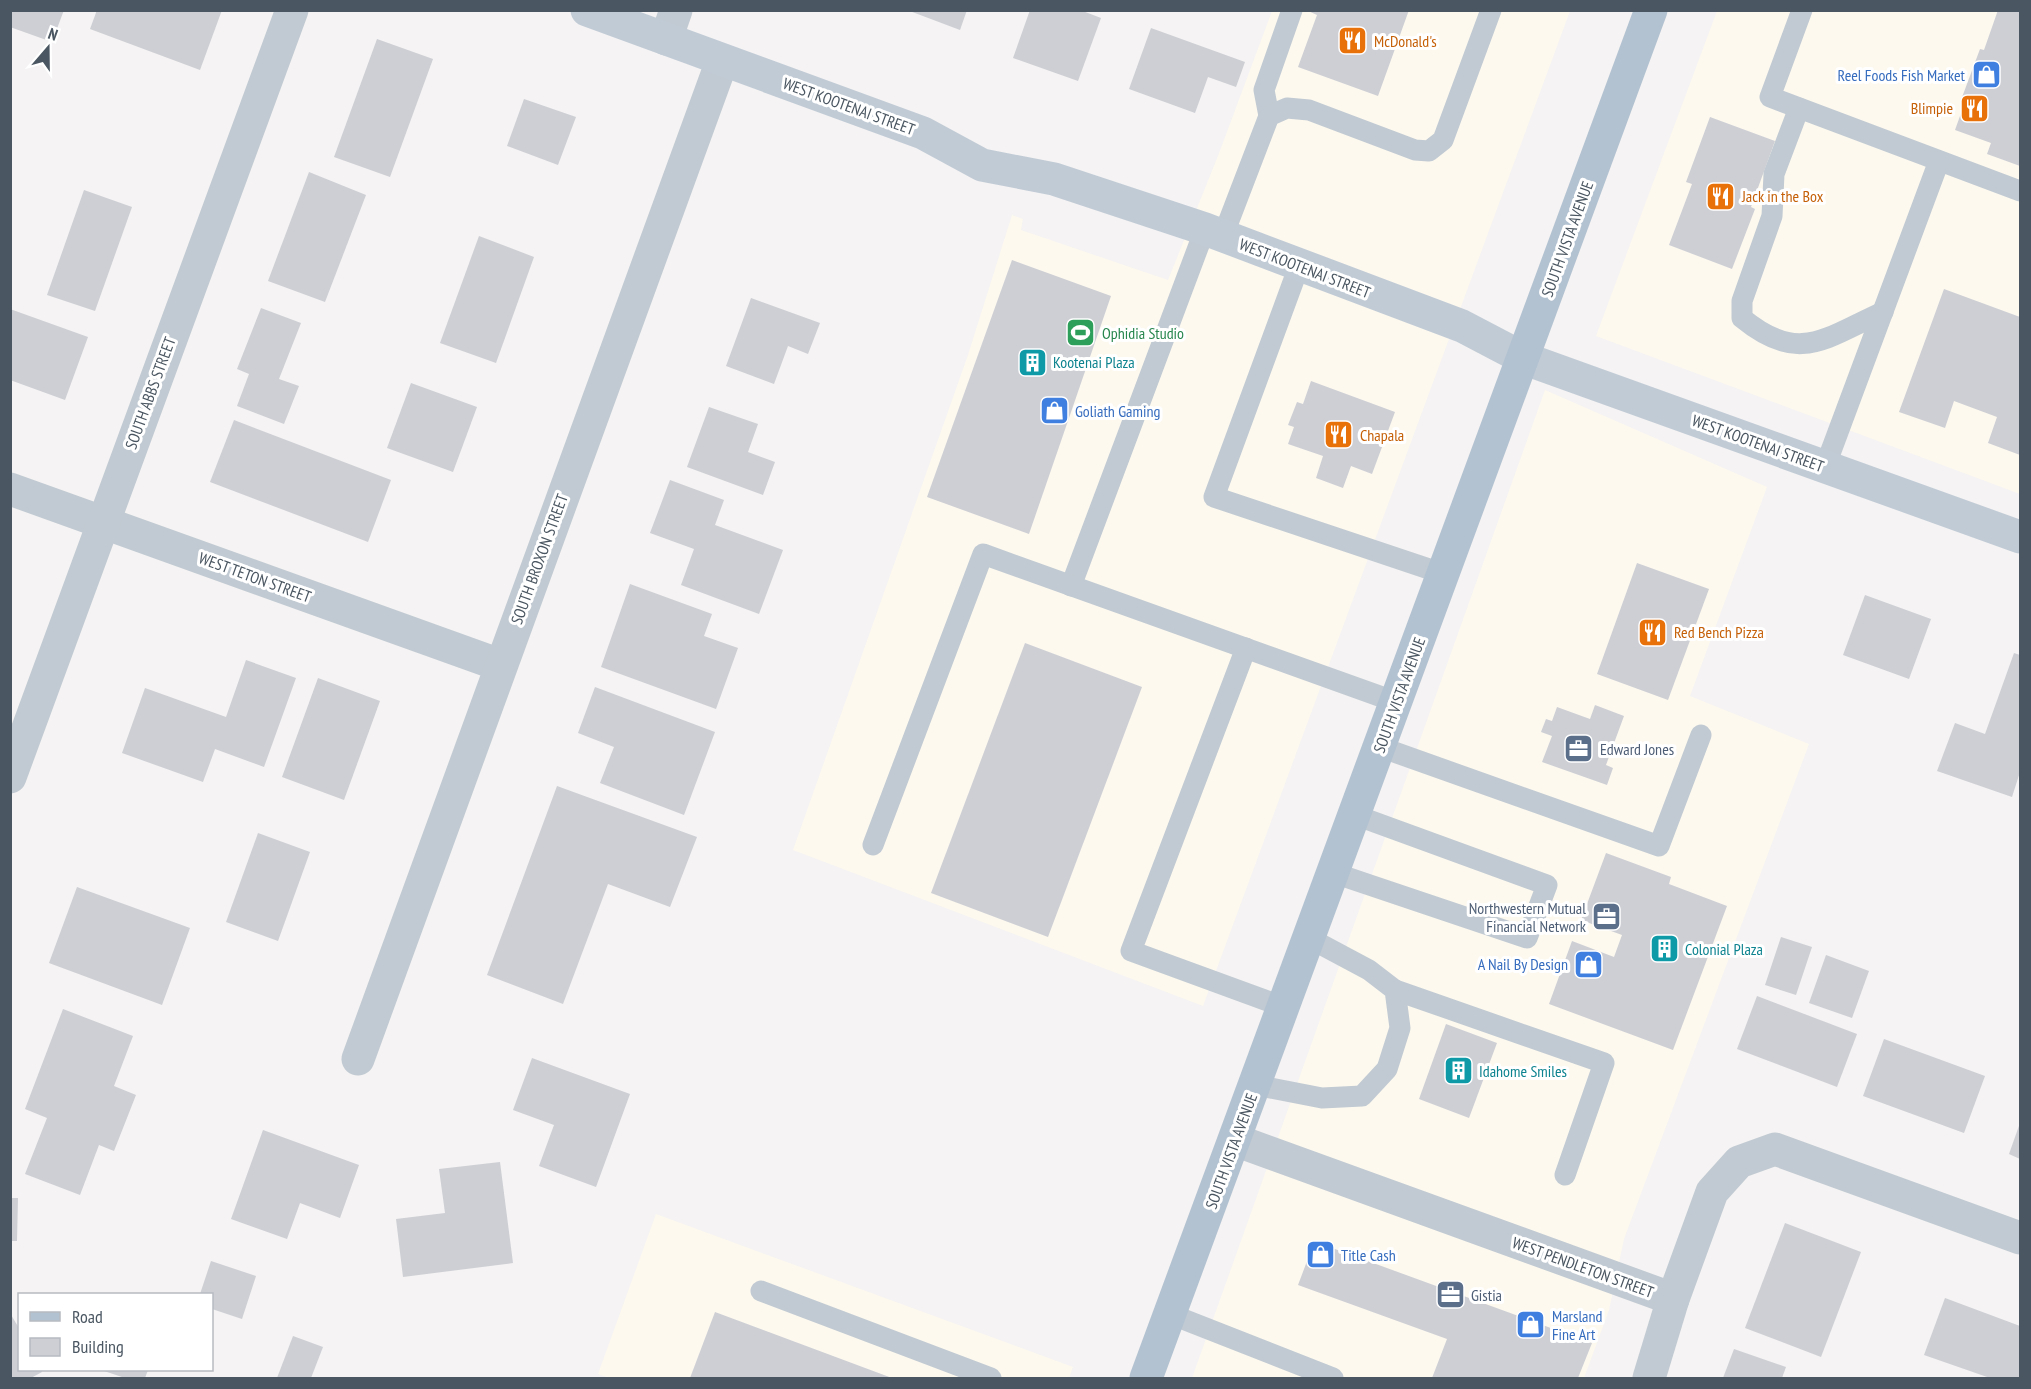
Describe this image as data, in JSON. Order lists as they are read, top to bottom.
{
  "streets": {
    "main road": ["SOUTH VISTA AVENUE"],
    "street": [
      "WEST KOOTENAI STREET",
      "SOUTH ABBS STREET",
      "SOUTH BROXON STREET",
      "WEST TETON STREET",
      "WEST PENDLETON STREET"
    ]
  },
  "crossings": [
    ["WEST KOOTENAI STREET", "SOUTH VISTA AVENUE"],
    ["WEST KOOTENAI STREET", "SOUTH BROXON STREET"],
    ["SOUTH VISTA AVENUE", "WEST PENDLETON STREET"],
    ["SOUTH ABBS STREET", "WEST TETON STREET"],
    ["SOUTH BROXON STREET", "WEST TETON STREET"]
  ],
  "places": {
    "restaurant": [
      "McDonald's",
      "Blimpie",
      "Jack in the Box",
      "Chapala",
      "Red Bench Pizza"
    ],
    "shop": [
      "Reel Foods Fish Market",
      "Goliath Gaming",
      "A Nail By Design",
      "Title Cash",
      "Marsland Fine Art"
    ],
    "sports": ["Ophidia Studio"],
    "building": ["Kootenai Plaza", "Colonial Plaza", "Idahome Smiles"],
    "office": ["Edward Jones", "Northwestern Mutual Financial Network", "Gistia"]
  },
  "legend": ["Road", "Building"],
  "north": "top"
}
